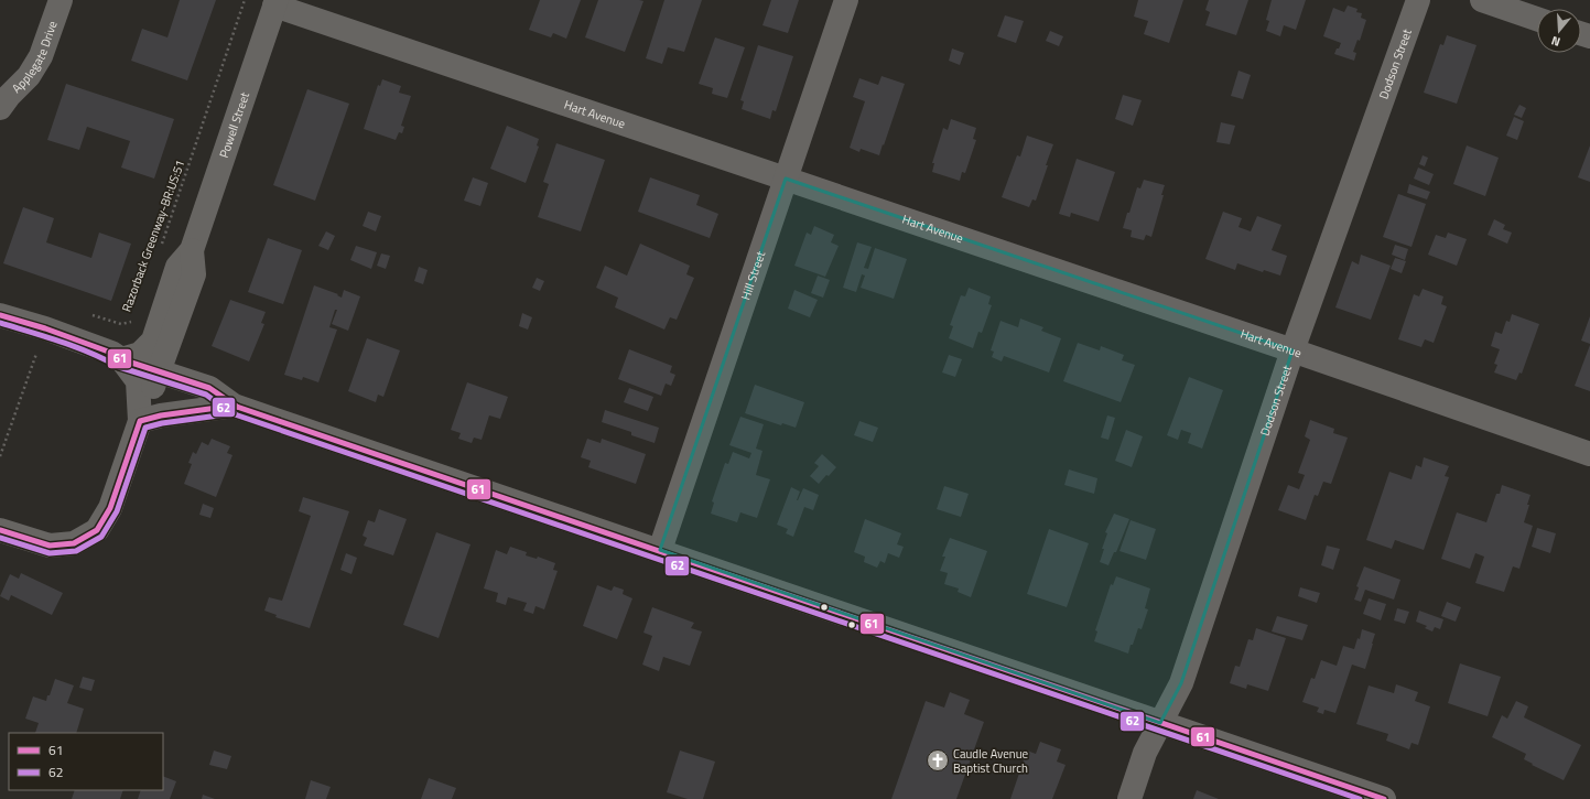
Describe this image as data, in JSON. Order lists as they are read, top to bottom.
{
  "streets": {
    "street": [
      "Applegate Drive",
      "Dodson Street",
      "Hart Avenue",
      "Powell Street",
      "Hill Street"
    ],
    "path": ["Razorback Greenway-BR:US:51"]
  },
  "crossings": [
    ["Dodson Street", "Hart Avenue"],
    ["Hart Avenue", "Powell Street"],
    ["Hart Avenue", "Hill Street"]
  ],
  "places": {
    "church": ["Caudle Avenue Baptist Church"]
  },
  "lines": ["transit line 61", "transit line 62"],
  "legend": ["61", "62"],
  "north": "bottom"
}
